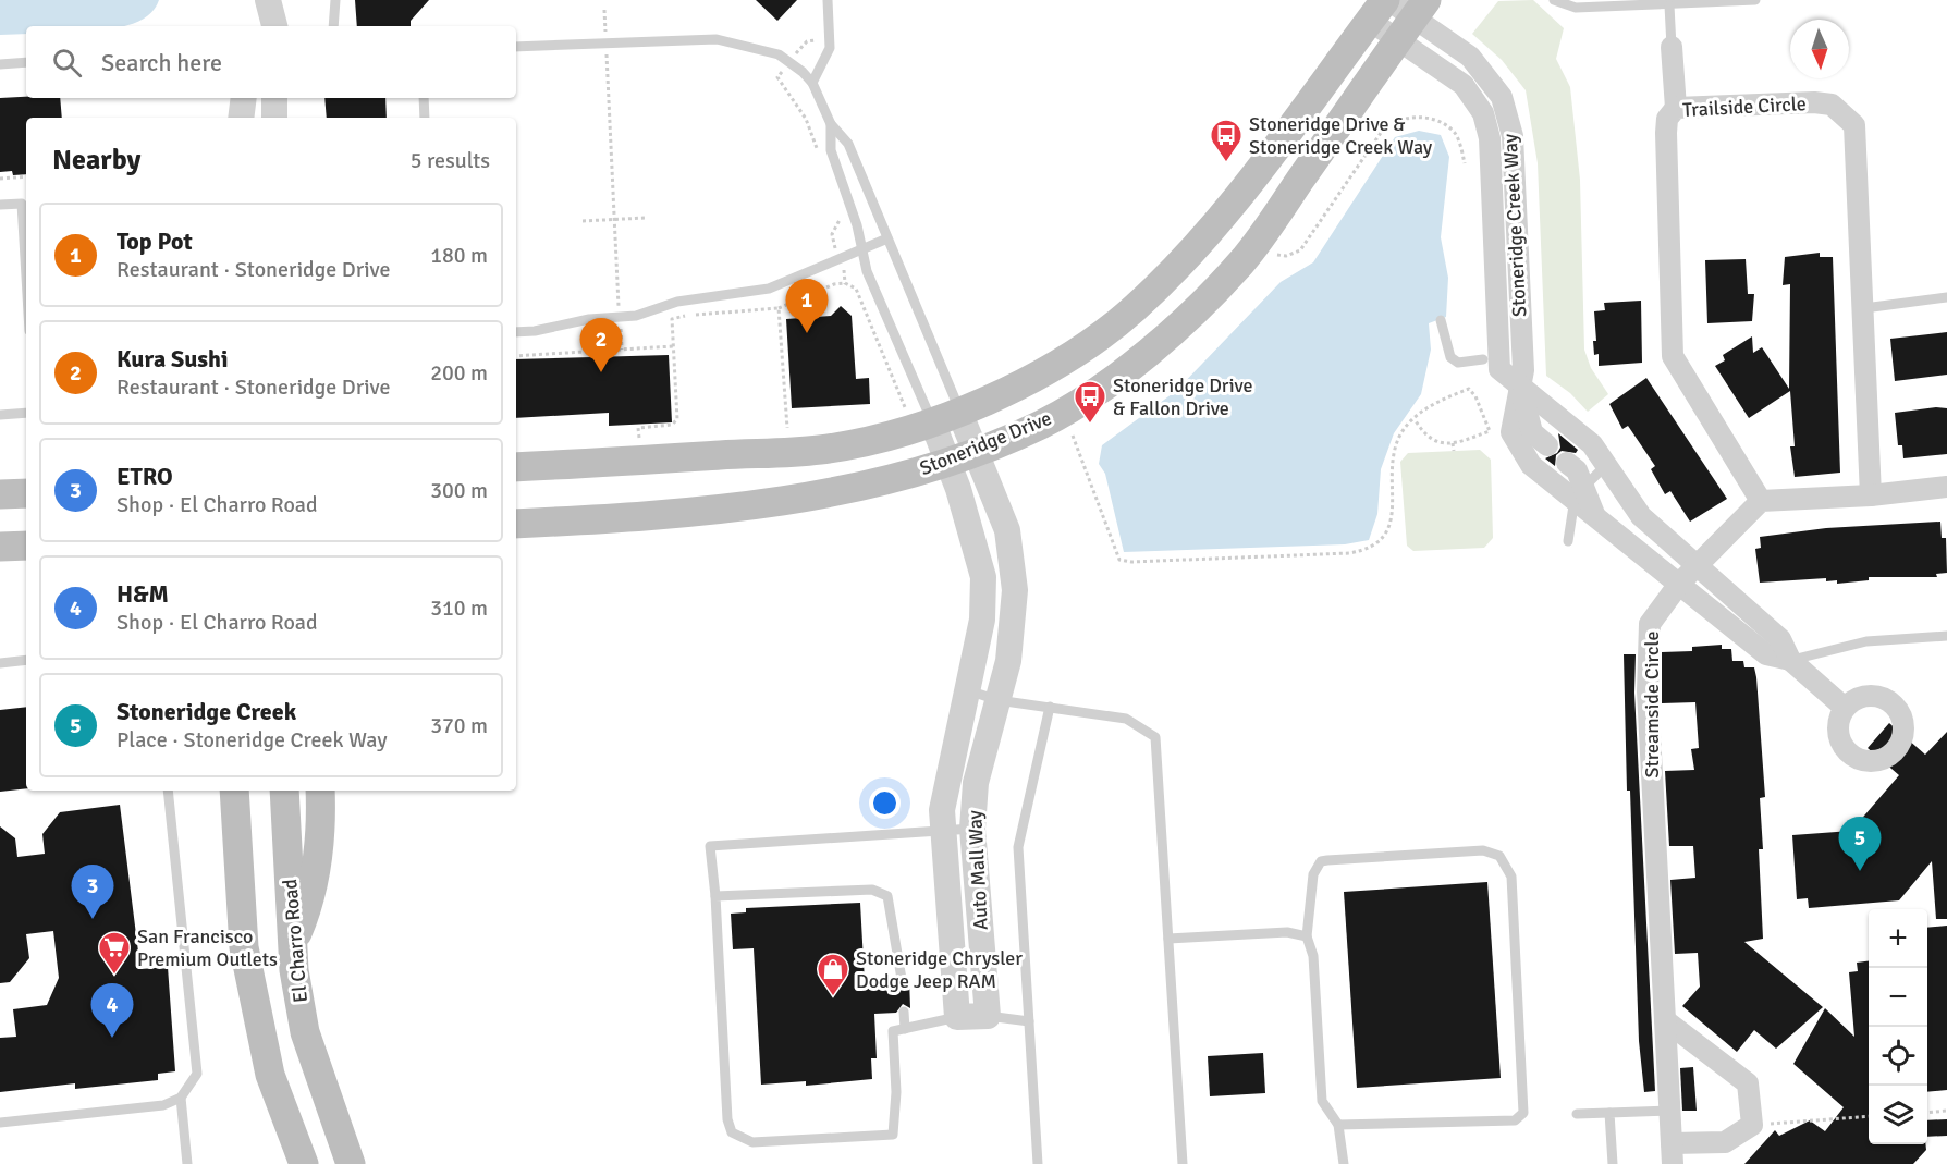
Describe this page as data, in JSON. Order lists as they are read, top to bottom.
{
  "streets": {
    "main road": ["Stoneridge Drive", "El Charro Road"],
    "street": [
      "Trailside Circle",
      "Stoneridge Creek Way",
      "Streamside Circle",
      "Auto Mall Way"
    ]
  },
  "crossings": [
    ["Trailside Circle", "Streamside Circle"],
    ["Stoneridge Creek Way", "Stoneridge Drive"],
    ["Stoneridge Creek Way", "Streamside Circle"],
    ["Stoneridge Drive", "Auto Mall Way"]
  ],
  "places": {
    "bus stop": ["Stoneridge Drive & Stoneridge Creek Way", "Stoneridge Drive & Fallon Drive"],
    "supermarket": ["San Francisco Premium Outlets"],
    "shop": ["Stoneridge Chrysler Dodge Jeep RAM"]
  },
  "north": "bottom",
  "page": {
    "search": "Search here",
    "heading": ["Nearby", "5 results"],
    "list": [
      {
        "mark": "1",
        "name": "Top Pot",
        "note": "Restaurant · Stoneridge Drive",
        "value": "180 m"
      },
      {
        "mark": "2",
        "name": "Kura Sushi",
        "note": "Restaurant · Stoneridge Drive",
        "value": "200 m"
      },
      {
        "mark": "3",
        "name": "ETRO",
        "note": "Shop · El Charro Road",
        "value": "300 m"
      },
      {
        "mark": "4",
        "name": "H&M",
        "note": "Shop · El Charro Road",
        "value": "310 m"
      },
      {
        "mark": "5",
        "name": "Stoneridge Creek",
        "note": "Place · Stoneridge Creek Way",
        "value": "370 m"
      }
    ],
    "pins": [
      "1",
      "2",
      "5",
      "3",
      "4"
    ],
    "map_buttons": ["+", "−"]
  }
}
